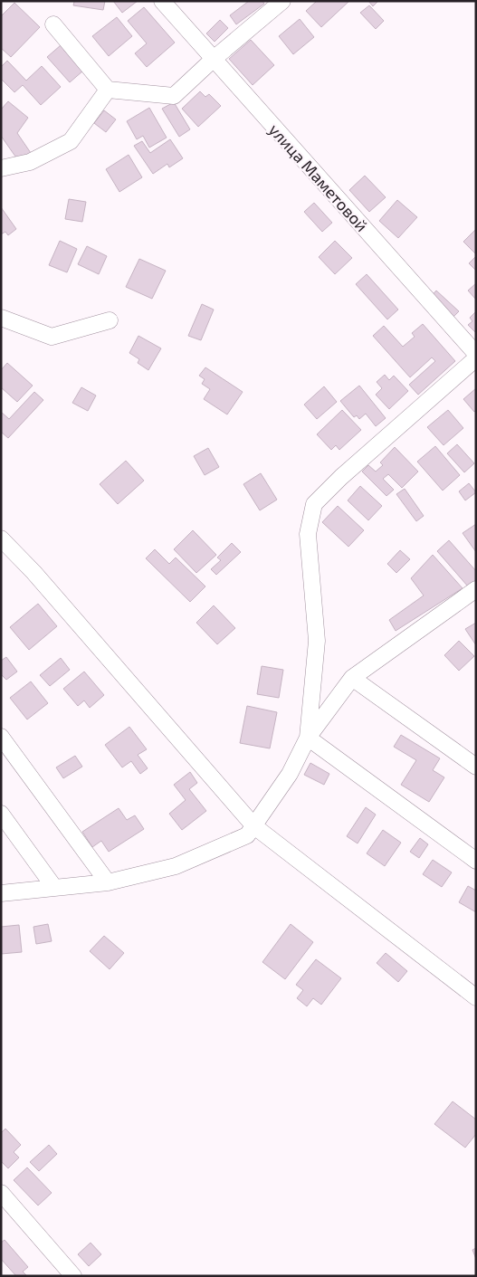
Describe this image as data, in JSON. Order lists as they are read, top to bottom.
{
  "streets": {
    "street": ["улица Маметовой"]
  }
}
